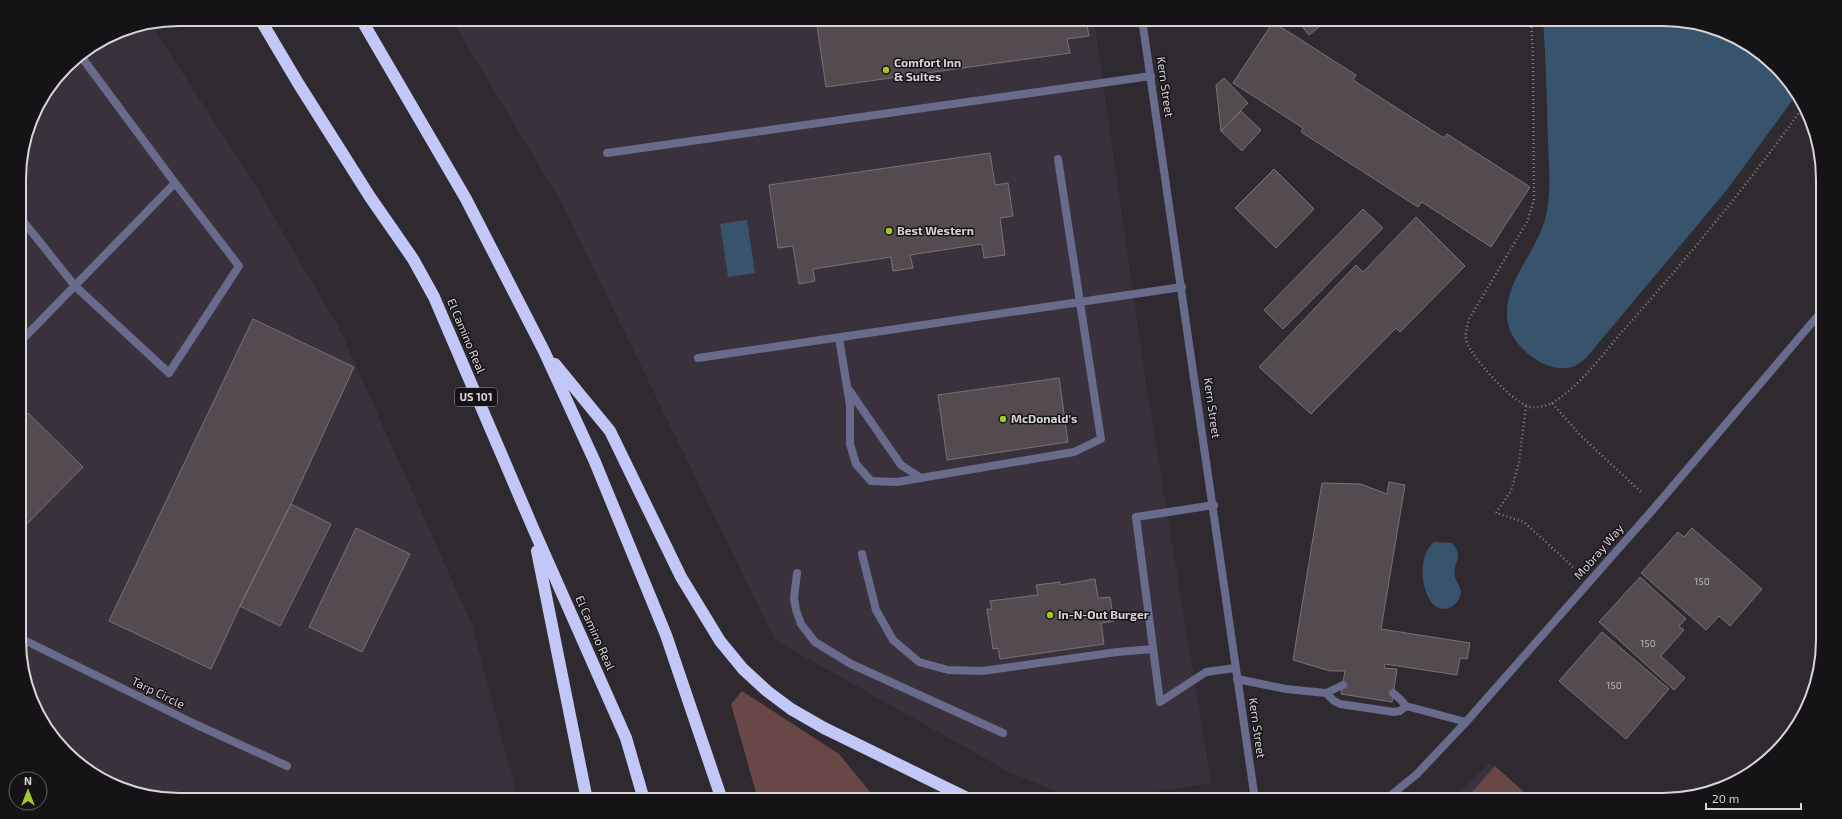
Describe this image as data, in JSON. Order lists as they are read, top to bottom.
{
  "streets": {
    "highway": ["El Camino Real", "US 101"],
    "street": ["Kern Street", "Mobray Way", "Tarp Circle"]
  },
  "places": [
    "Comfort Inn & Suites",
    "Best Western",
    "McDonald's",
    "In-N-Out Burger"
  ],
  "house_numbers": ["150", "150", "150"],
  "scale_bar": "20 m",
  "north": "top"
}
